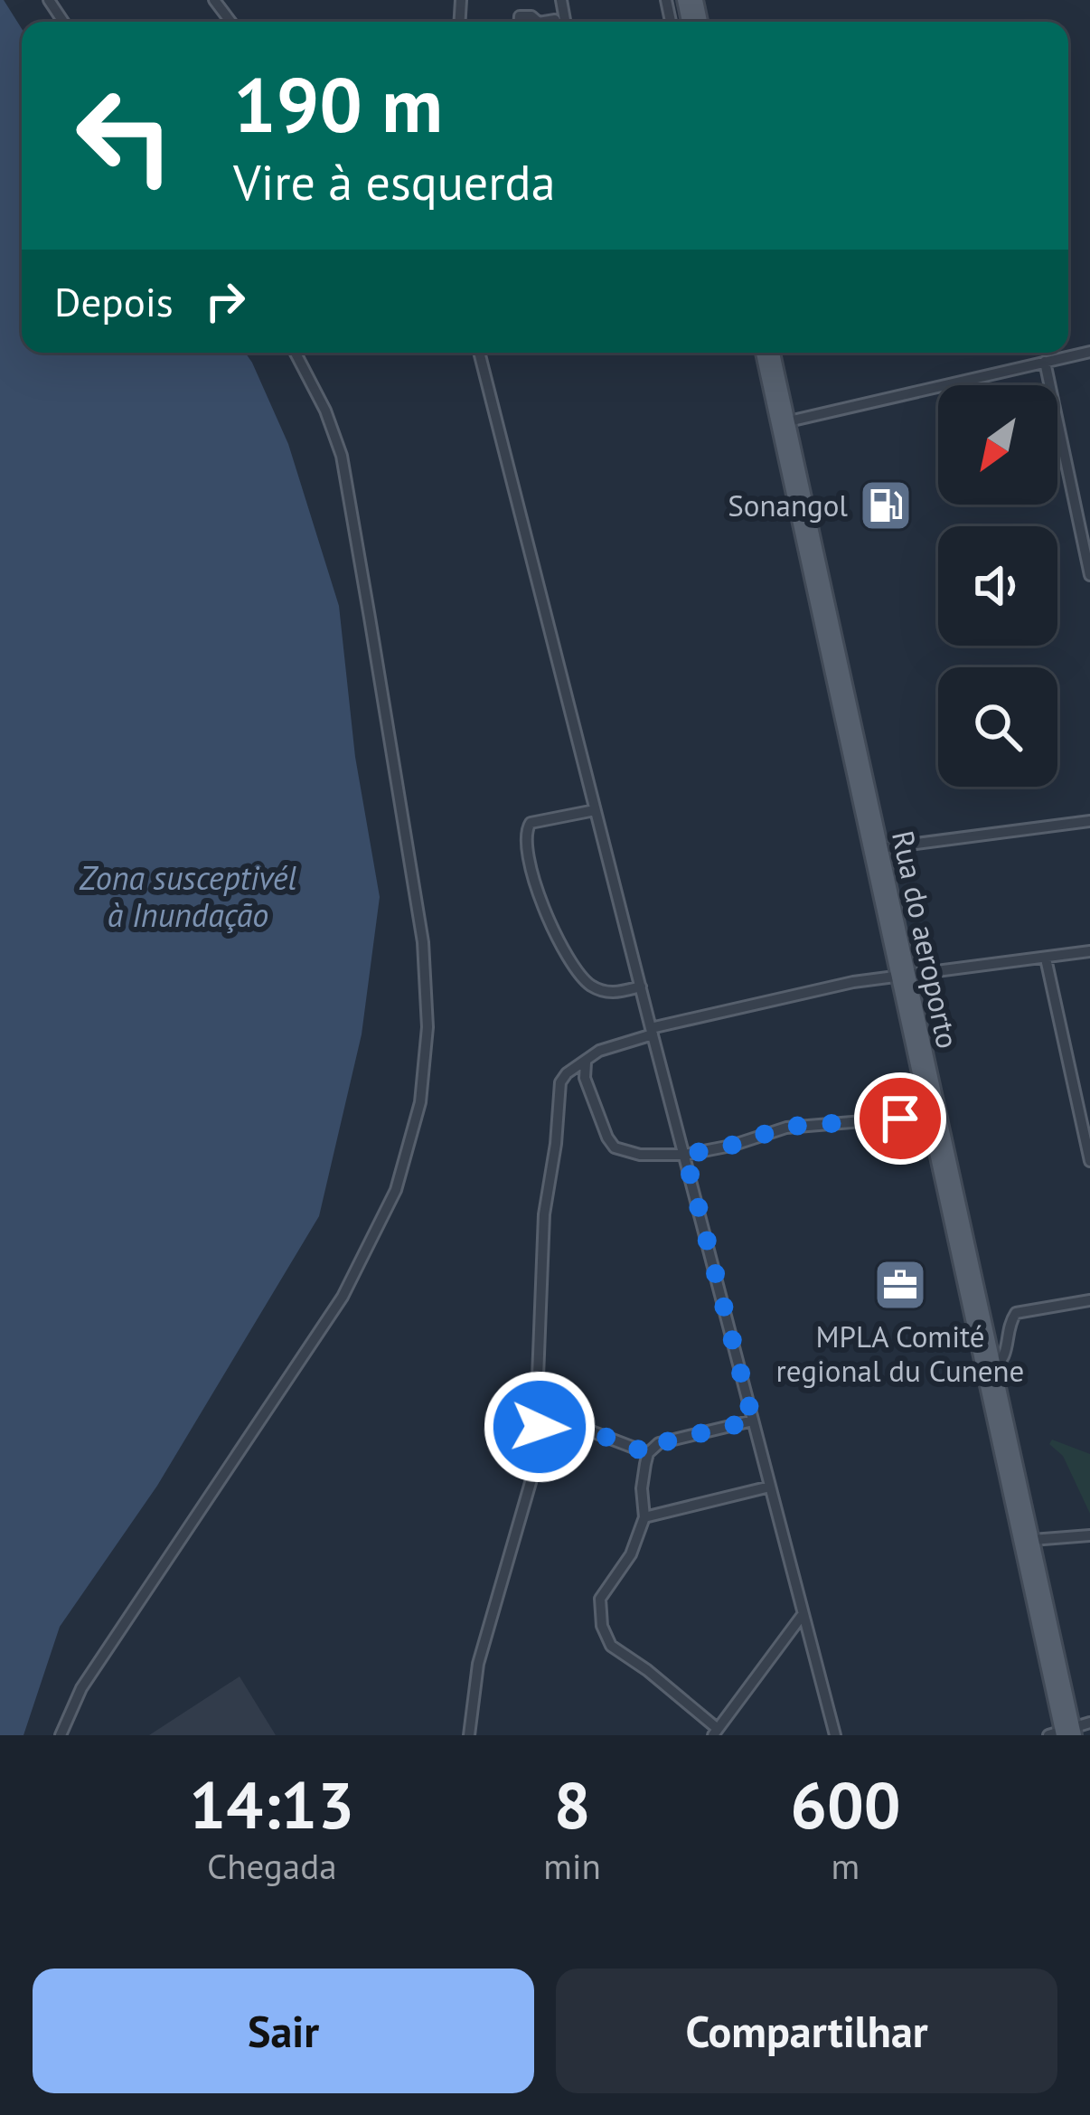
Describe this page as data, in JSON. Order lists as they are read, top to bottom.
{
  "streets": {
    "main road": ["Rua do aeroporto"]
  },
  "water": ["Zona susceptivél à Inundação"],
  "places": {
    "fuel station": ["Sonangol"],
    "office": ["MPLA Comité regional du Cunene"]
  },
  "north": "bottom left",
  "page": {
    "turn": ["190 m", "Vire à esquerda"],
    "then": "Depois",
    "eta": [
      "14:13",
      "Chegada",
      "8",
      "min",
      "600",
      "m"
    ],
    "buttons": ["Sair", "Compartilhar"]
  }
}
